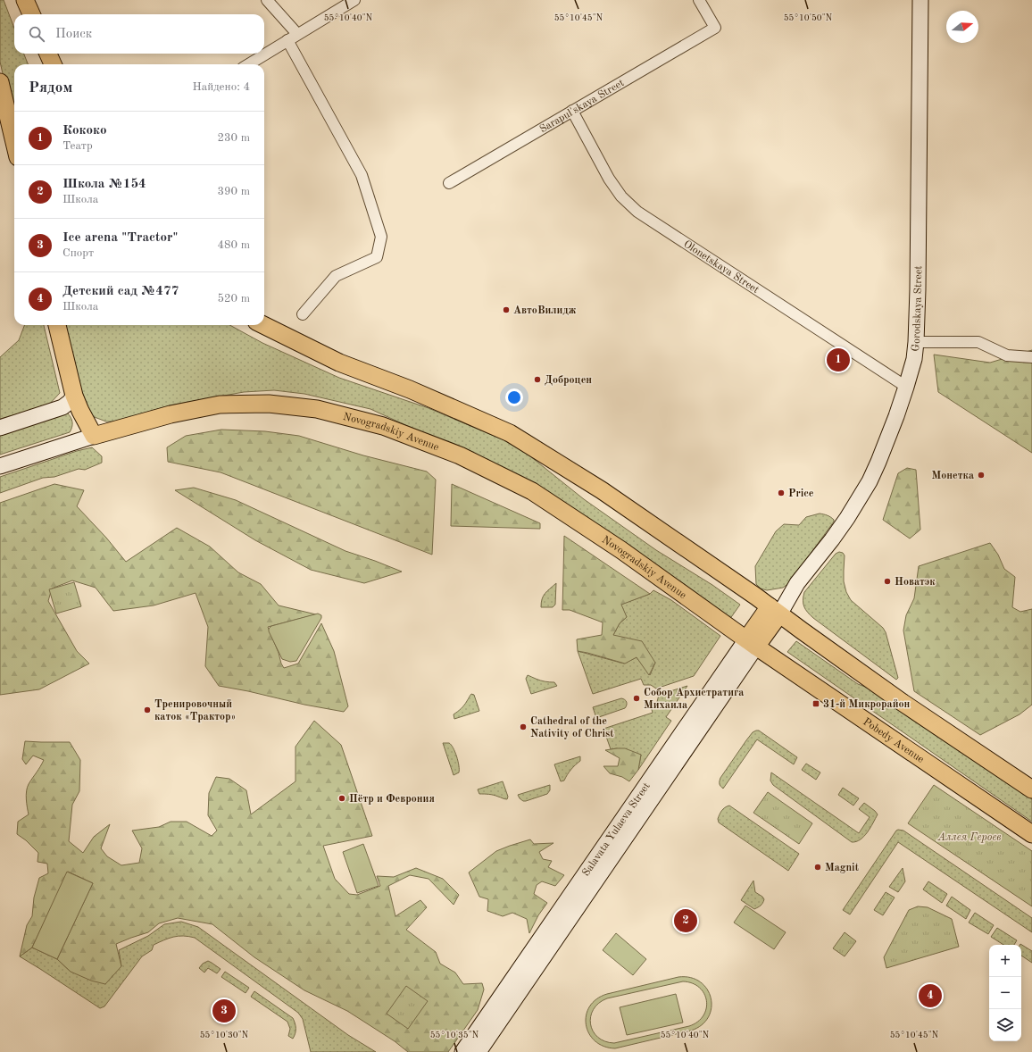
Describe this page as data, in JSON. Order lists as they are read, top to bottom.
{
  "streets": {
    "main road": [
      "Gorodskaya Street",
      "Novogradskiy Avenue",
      "Pobedy Avenue",
      "Salavata Yulaeva Street"
    ],
    "street": ["Sarapul'skaya Street", "Olonetskaya Street"]
  },
  "crossings": [
    ["Sarapul'skaya Street", "Olonetskaya Street"],
    ["Olonetskaya Street", "Gorodskaya Street"],
    ["Gorodskaya Street", "Salavata Yulaeva Street"],
    ["Novogradskiy Avenue", "Pobedy Avenue"],
    ["Novogradskiy Avenue", "Salavata Yulaeva Street"],
    ["Pobedy Avenue", "Salavata Yulaeva Street"]
  ],
  "parks": ["Аллея Героев"],
  "places": {
    "other": [
      "АвтоВилидж",
      "Доброцен",
      "Монетка",
      "Price",
      "Новатэк",
      "Собор Архистратига Михаила",
      "Тренировочный каток «Трактор»",
      "Cathedral of the Nativity of Christ",
      "Пётр и Феврония",
      "Magnit"
    ],
    "transit": ["31-й Микрорайон"]
  },
  "north": "right",
  "page": {
    "search": "Поиск",
    "heading": ["Рядом", "Найдено: 4"],
    "list": [
      {
        "mark": "1",
        "name": "Кококо",
        "note": "Театр",
        "value": "230 m"
      },
      {
        "mark": "2",
        "name": "Школа №154",
        "note": "Школа",
        "value": "390 m"
      },
      {
        "mark": "3",
        "name": "Ice arena \"Tractor\"",
        "note": "Спорт",
        "value": "480 m"
      },
      {
        "mark": "4",
        "name": "Детский сад №477",
        "note": "Школа",
        "value": "520 m"
      }
    ],
    "pins": [
      "1",
      "2",
      "4",
      "3"
    ],
    "map_buttons": ["+", "−"]
  },
  "coordinates": [
    "55°10'40\"N",
    "55°10'45\"N",
    "55°10'50\"N",
    "55°10'30\"N",
    "55°10'35\"N"
  ]
}
